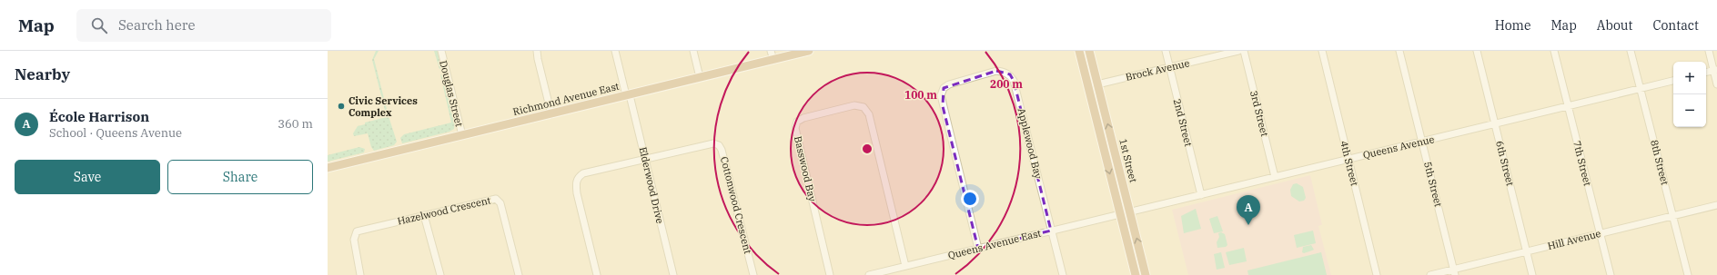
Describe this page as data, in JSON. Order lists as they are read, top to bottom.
{
  "streets": {
    "main road": ["Richmond Avenue East", "1st Street"],
    "street": [
      "Brock Avenue",
      "Douglas Street",
      "3rd Street",
      "2nd Street",
      "Applewood Bay",
      "Queens Avenue",
      "8th Street",
      "4th Street",
      "6th Street",
      "7th Street",
      "Basswood Bay",
      "5th Street",
      "Elderwood Drive",
      "Cottonwood Crescent",
      "Hazelwood Crescent",
      "Hill Avenue",
      "Queens Avenue East"
    ]
  },
  "crossings": [
    ["Brock Avenue", "2nd Street"],
    ["Brock Avenue", "1st Street"],
    ["Douglas Street", "Richmond Avenue East"],
    ["Richmond Avenue East", "Elderwood Drive"],
    ["3rd Street", "Queens Avenue"],
    ["2nd Street", "Queens Avenue"],
    ["Applewood Bay", "Queens Avenue East"],
    ["Queens Avenue", "1st Street"],
    ["Queens Avenue", "8th Street"],
    ["Queens Avenue", "4th Street"],
    ["Queens Avenue", "6th Street"],
    ["Queens Avenue", "7th Street"],
    ["Queens Avenue", "5th Street"],
    ["Queens Avenue", "Queens Avenue East"],
    ["8th Street", "Hill Avenue"],
    ["6th Street", "Hill Avenue"],
    ["7th Street", "Hill Avenue"],
    ["Basswood Bay", "Queens Avenue East"],
    ["5th Street", "Hill Avenue"],
    ["Elderwood Drive", "Cottonwood Crescent"]
  ],
  "places": ["Civic Services Complex"],
  "page": {
    "header": "Map",
    "search": "Search here",
    "nav": [
      "Home",
      "Map",
      "About",
      "Contact"
    ],
    "heading": "Nearby",
    "map_buttons": ["+", "−"],
    "list": [
      {
        "mark": "A",
        "name": "École Harrison",
        "note": "School · Queens Avenue",
        "value": "360 m"
      }
    ],
    "buttons": ["Save", "Share"],
    "pins": "A"
  },
  "rings": ["200 m", "100 m"]
}
